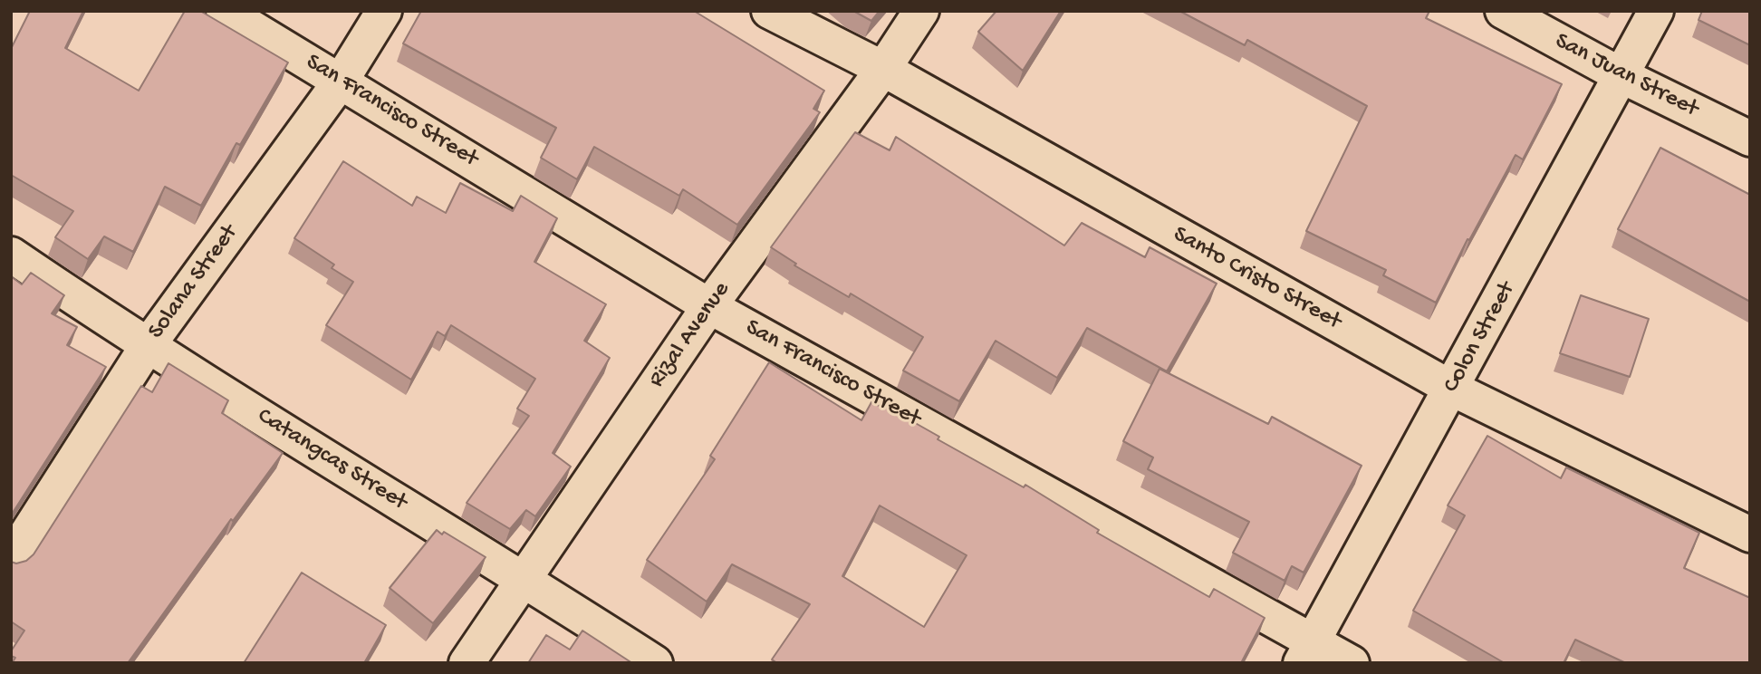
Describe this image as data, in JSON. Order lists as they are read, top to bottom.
{
  "streets": {
    "street": [
      "San Juan Street",
      "San Francisco Street",
      "Santo Cristo Street",
      "Solana Street",
      "Rizal Avenue",
      "Colon Street",
      "Catangcas Street"
    ]
  },
  "crossings": [
    ["San Juan Street", "Colon Street"],
    ["San Francisco Street", "Solana Street"],
    ["San Francisco Street", "Rizal Avenue"],
    ["San Francisco Street", "Colon Street"],
    ["Santo Cristo Street", "Rizal Avenue"],
    ["Santo Cristo Street", "Colon Street"],
    ["Solana Street", "Catangcas Street"],
    ["Rizal Avenue", "Catangcas Street"]
  ]
}
